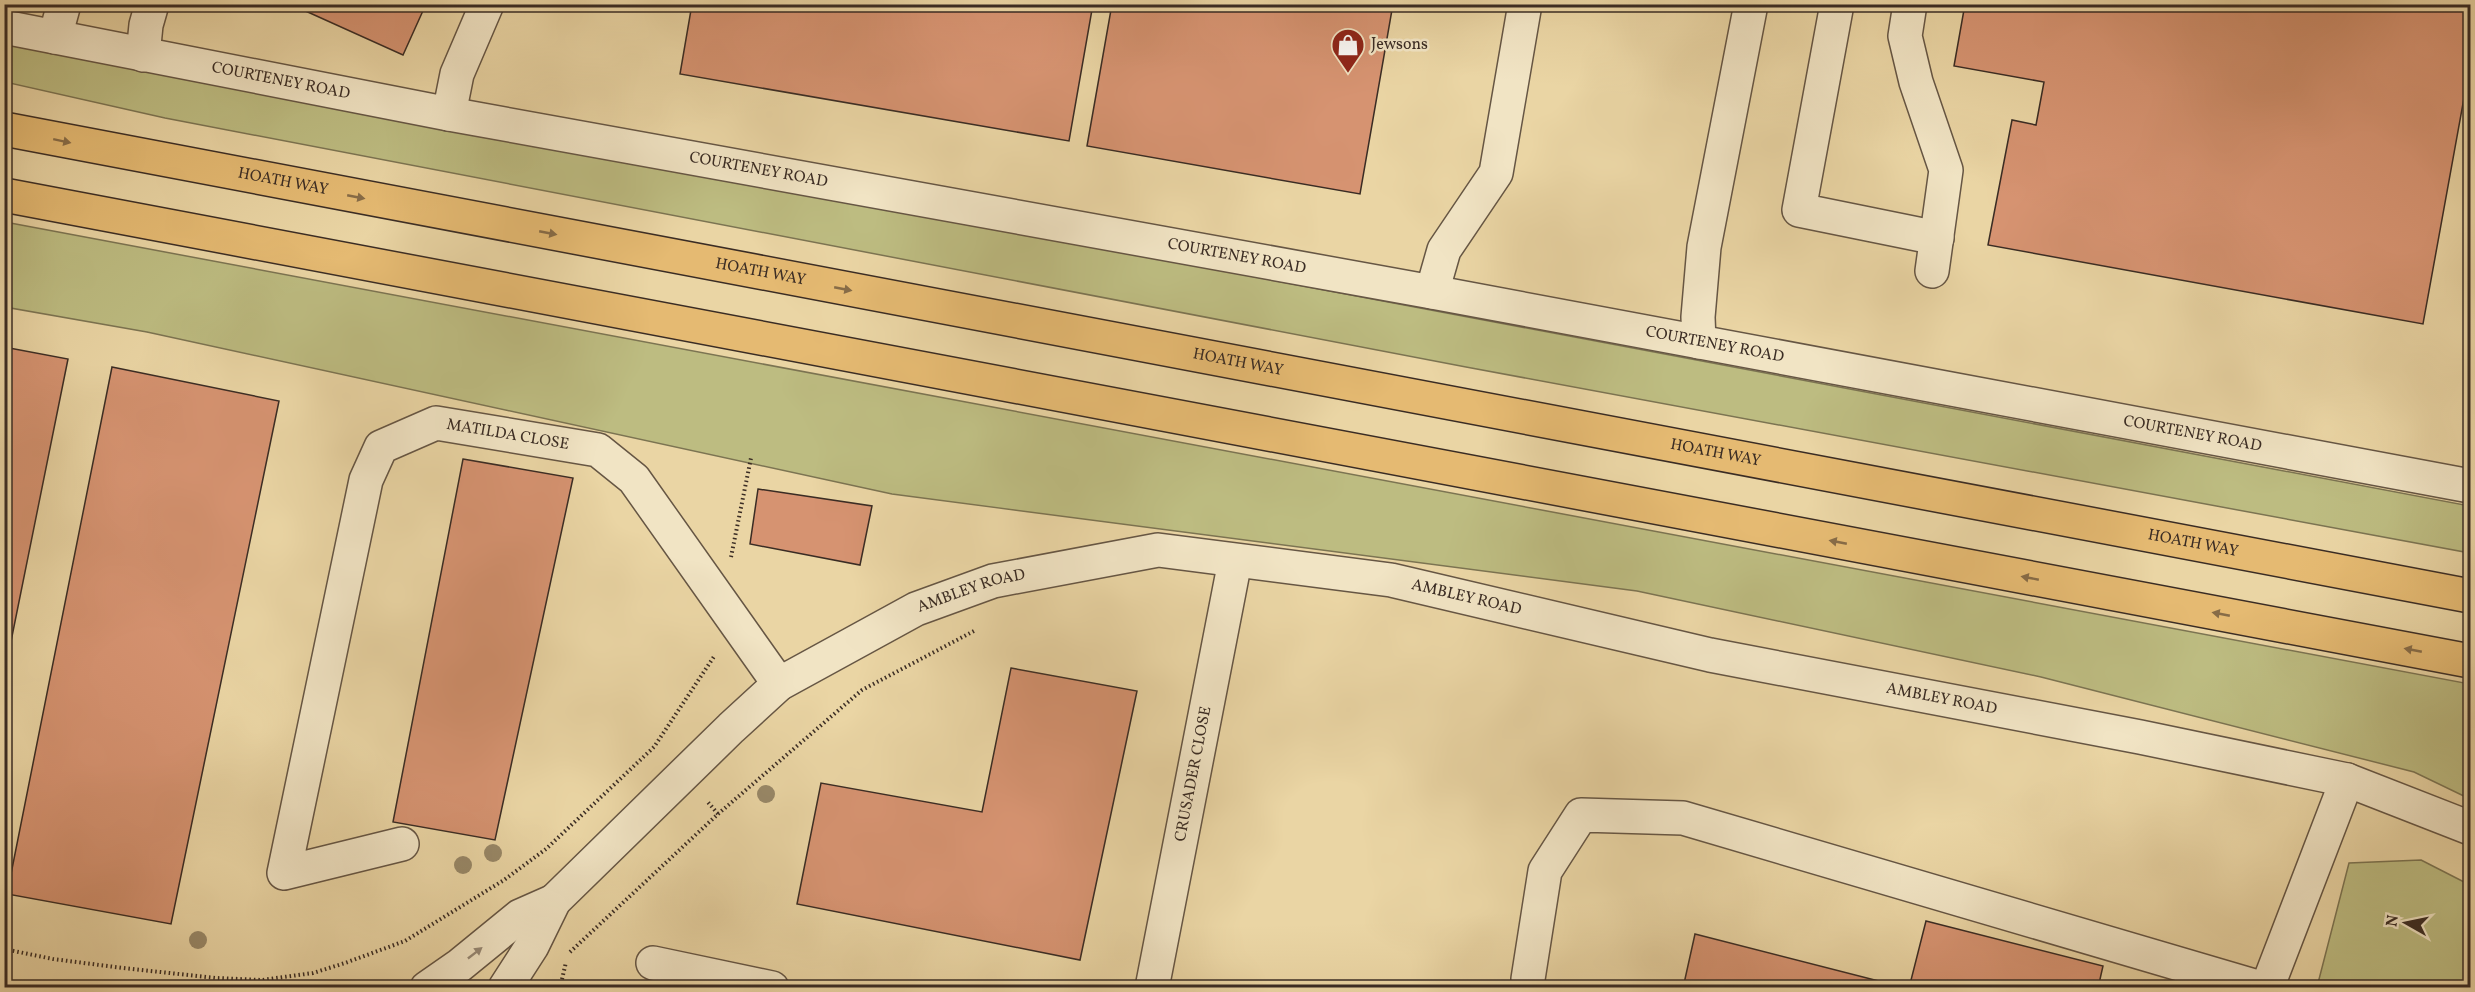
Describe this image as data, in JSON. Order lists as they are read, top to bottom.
{
  "streets": {
    "main road": ["HOATH WAY"],
    "street": [
      "COURTENEY ROAD",
      "MATILDA CLOSE",
      "AMBLEY ROAD",
      "CRUSADER CLOSE"
    ]
  },
  "crossings": [
    ["MATILDA CLOSE", "AMBLEY ROAD"],
    ["AMBLEY ROAD", "CRUSADER CLOSE"]
  ],
  "places": {
    "shop": ["Jewsons"]
  },
  "north": "left"
}
